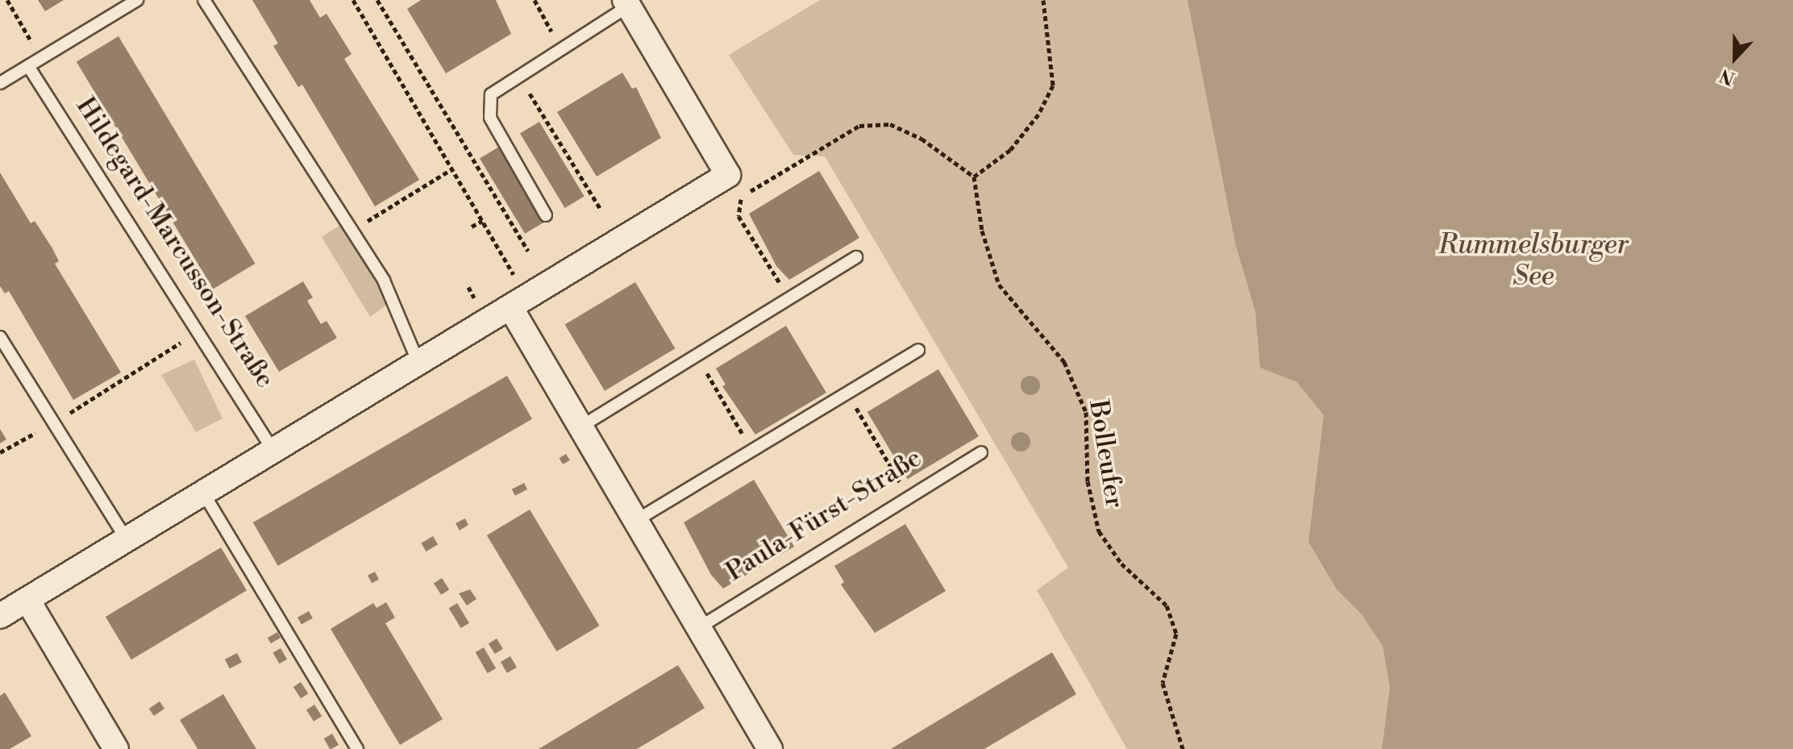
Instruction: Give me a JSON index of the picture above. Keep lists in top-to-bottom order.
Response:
{
  "streets": {
    "lane": ["Hildegard-Marcusson-Straße", "Paula-Fürst-Straße"],
    "path": ["Bolleufer"]
  },
  "water": ["Rummelsburger See"],
  "north": "bottom"
}
